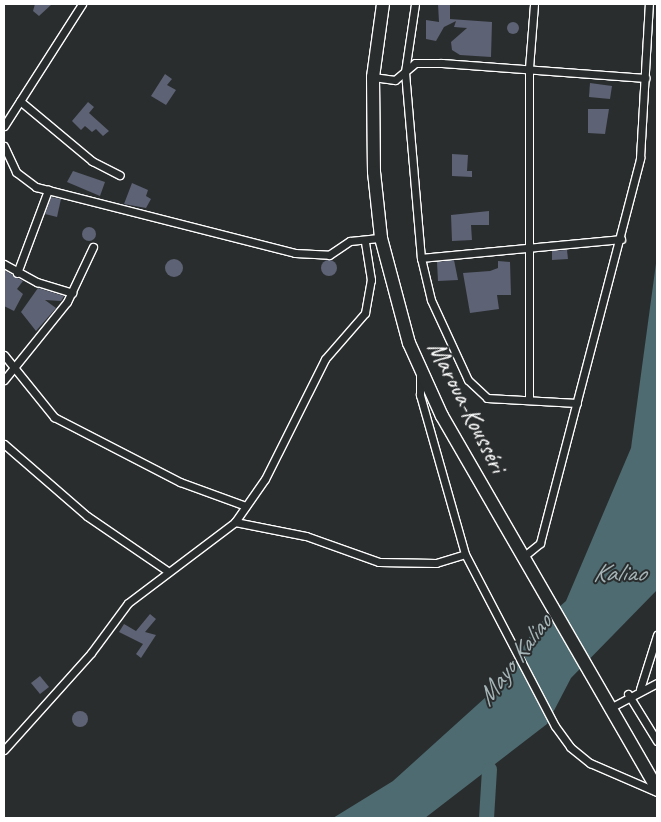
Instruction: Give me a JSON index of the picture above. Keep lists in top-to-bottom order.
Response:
{
  "streets": {
    "highway": ["Maroua-Kousséri"]
  },
  "water": ["Kaliao", "Mayo Kaliao"]
}
